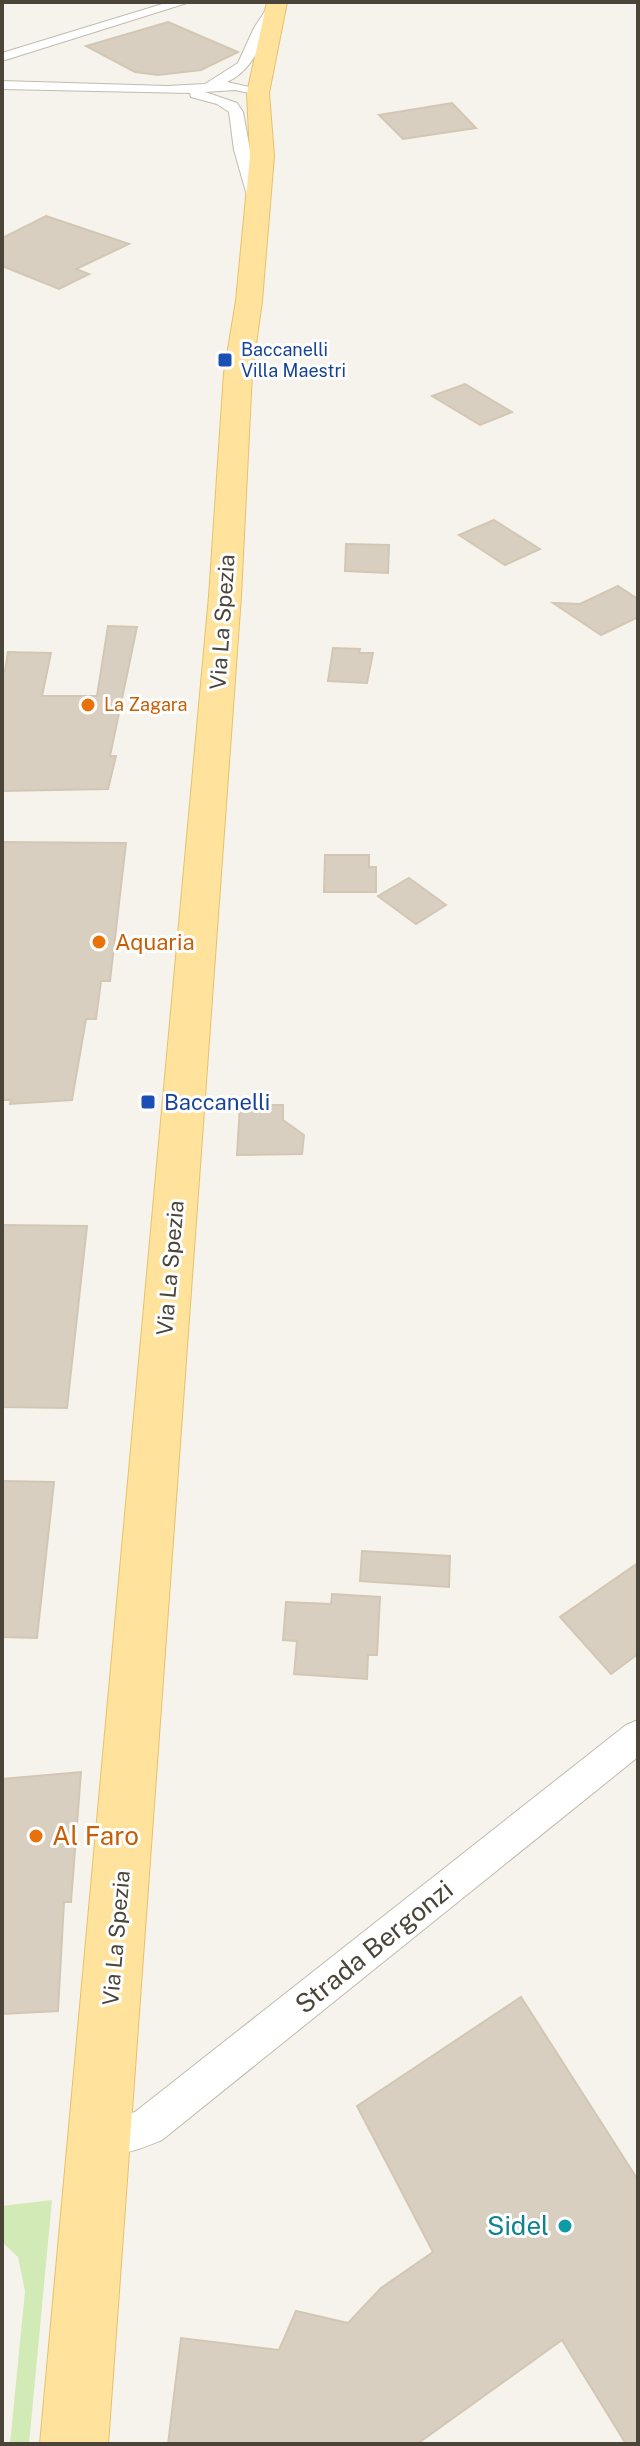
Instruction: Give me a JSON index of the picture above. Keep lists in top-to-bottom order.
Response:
{
  "streets": {
    "main road": ["Via La Spezia"],
    "street": ["Strada Bergonzi"]
  },
  "crossings": [
    ["Via La Spezia", "Strada Bergonzi"]
  ],
  "places": {
    "transit": ["Baccanelli Villa Maestri", "Baccanelli"],
    "other": [
      "La Zagara",
      "Aquaria",
      "Al Faro",
      "Sidel"
    ]
  }
}
